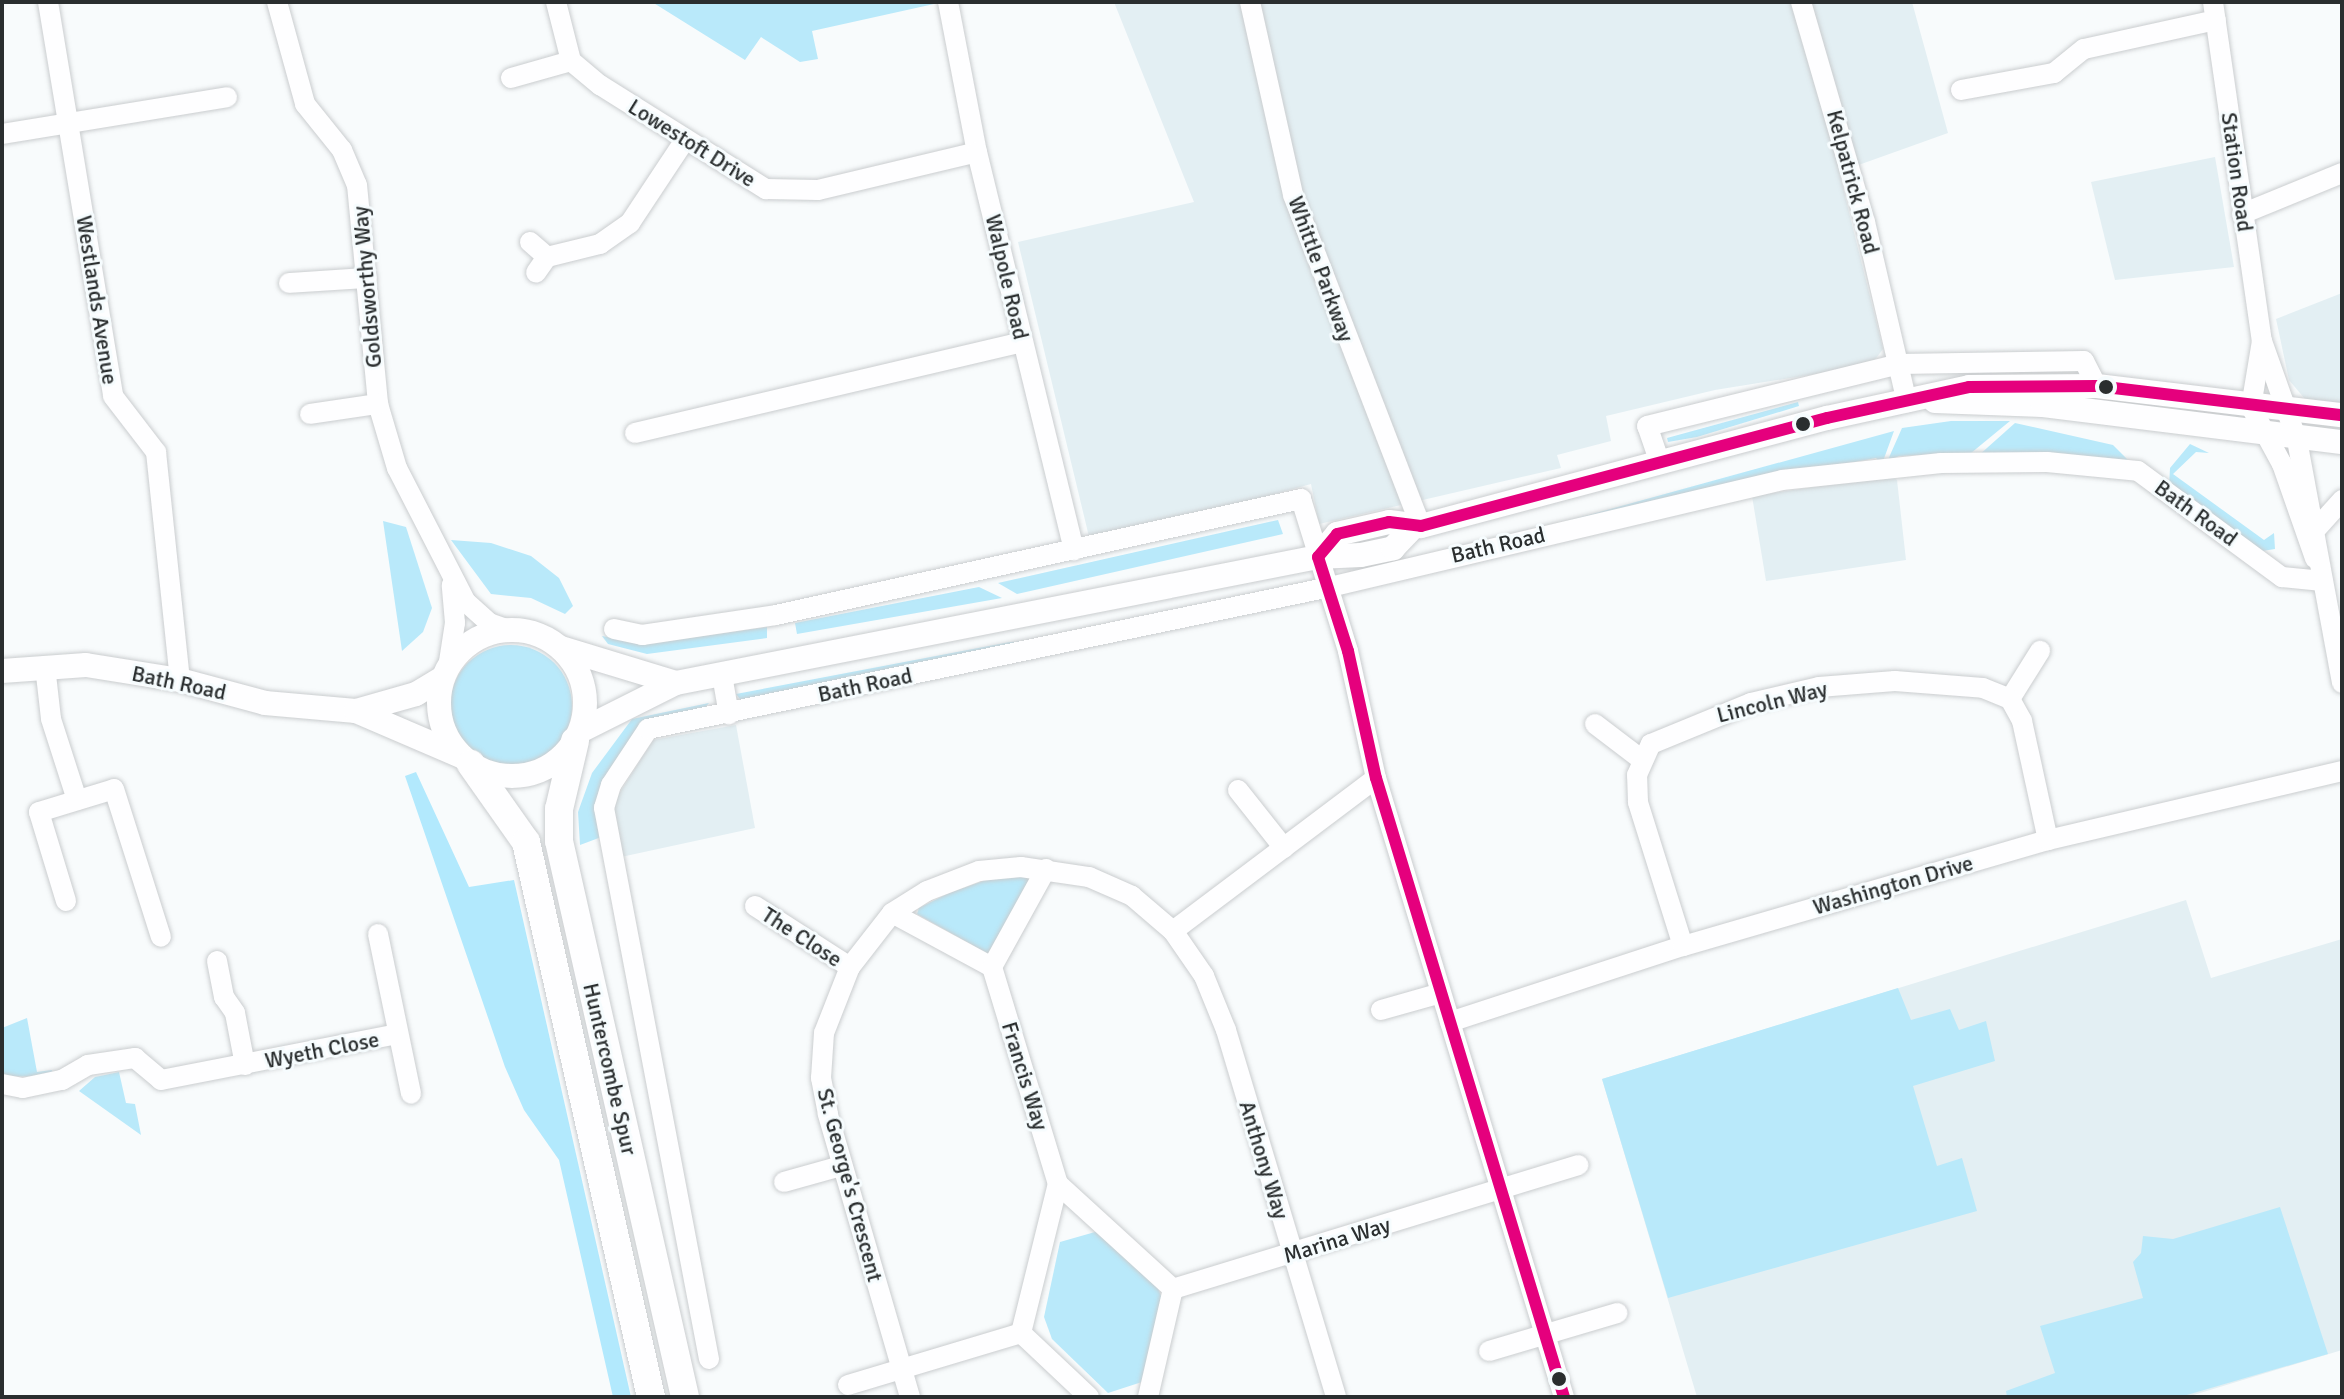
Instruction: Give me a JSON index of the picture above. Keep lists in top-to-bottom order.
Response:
{
  "streets": {
    "highway": ["Huntercombe Spur"],
    "main road": ["Bath Road"],
    "street": [
      "Lowestoft Drive",
      "Station Road",
      "Kelpatrick Road",
      "Whittle Parkway",
      "Walpole Road",
      "Goldsworthy Way",
      "Westlands Avenue",
      "Lincoln Way",
      "Washington Drive",
      "The Close",
      "Wyeth Close",
      "Francis Way",
      "Anthony Way",
      "St. George's Crescent",
      "Marina Way"
    ]
  },
  "crossings": [
    ["Lowestoft Drive", "Walpole Road"],
    ["Station Road", "Bath Road"],
    ["Kelpatrick Road", "Bath Road"],
    ["Whittle Parkway", "Bath Road"],
    ["Goldsworthy Way", "Bath Road"],
    ["Goldsworthy Way", "Huntercombe Spur"],
    ["Westlands Avenue", "Bath Road"],
    ["Bath Road", "Huntercombe Spur"],
    ["The Close", "St. George's Crescent"],
    ["Anthony Way", "St. George's Crescent"],
    ["Anthony Way", "Marina Way"]
  ]
}
